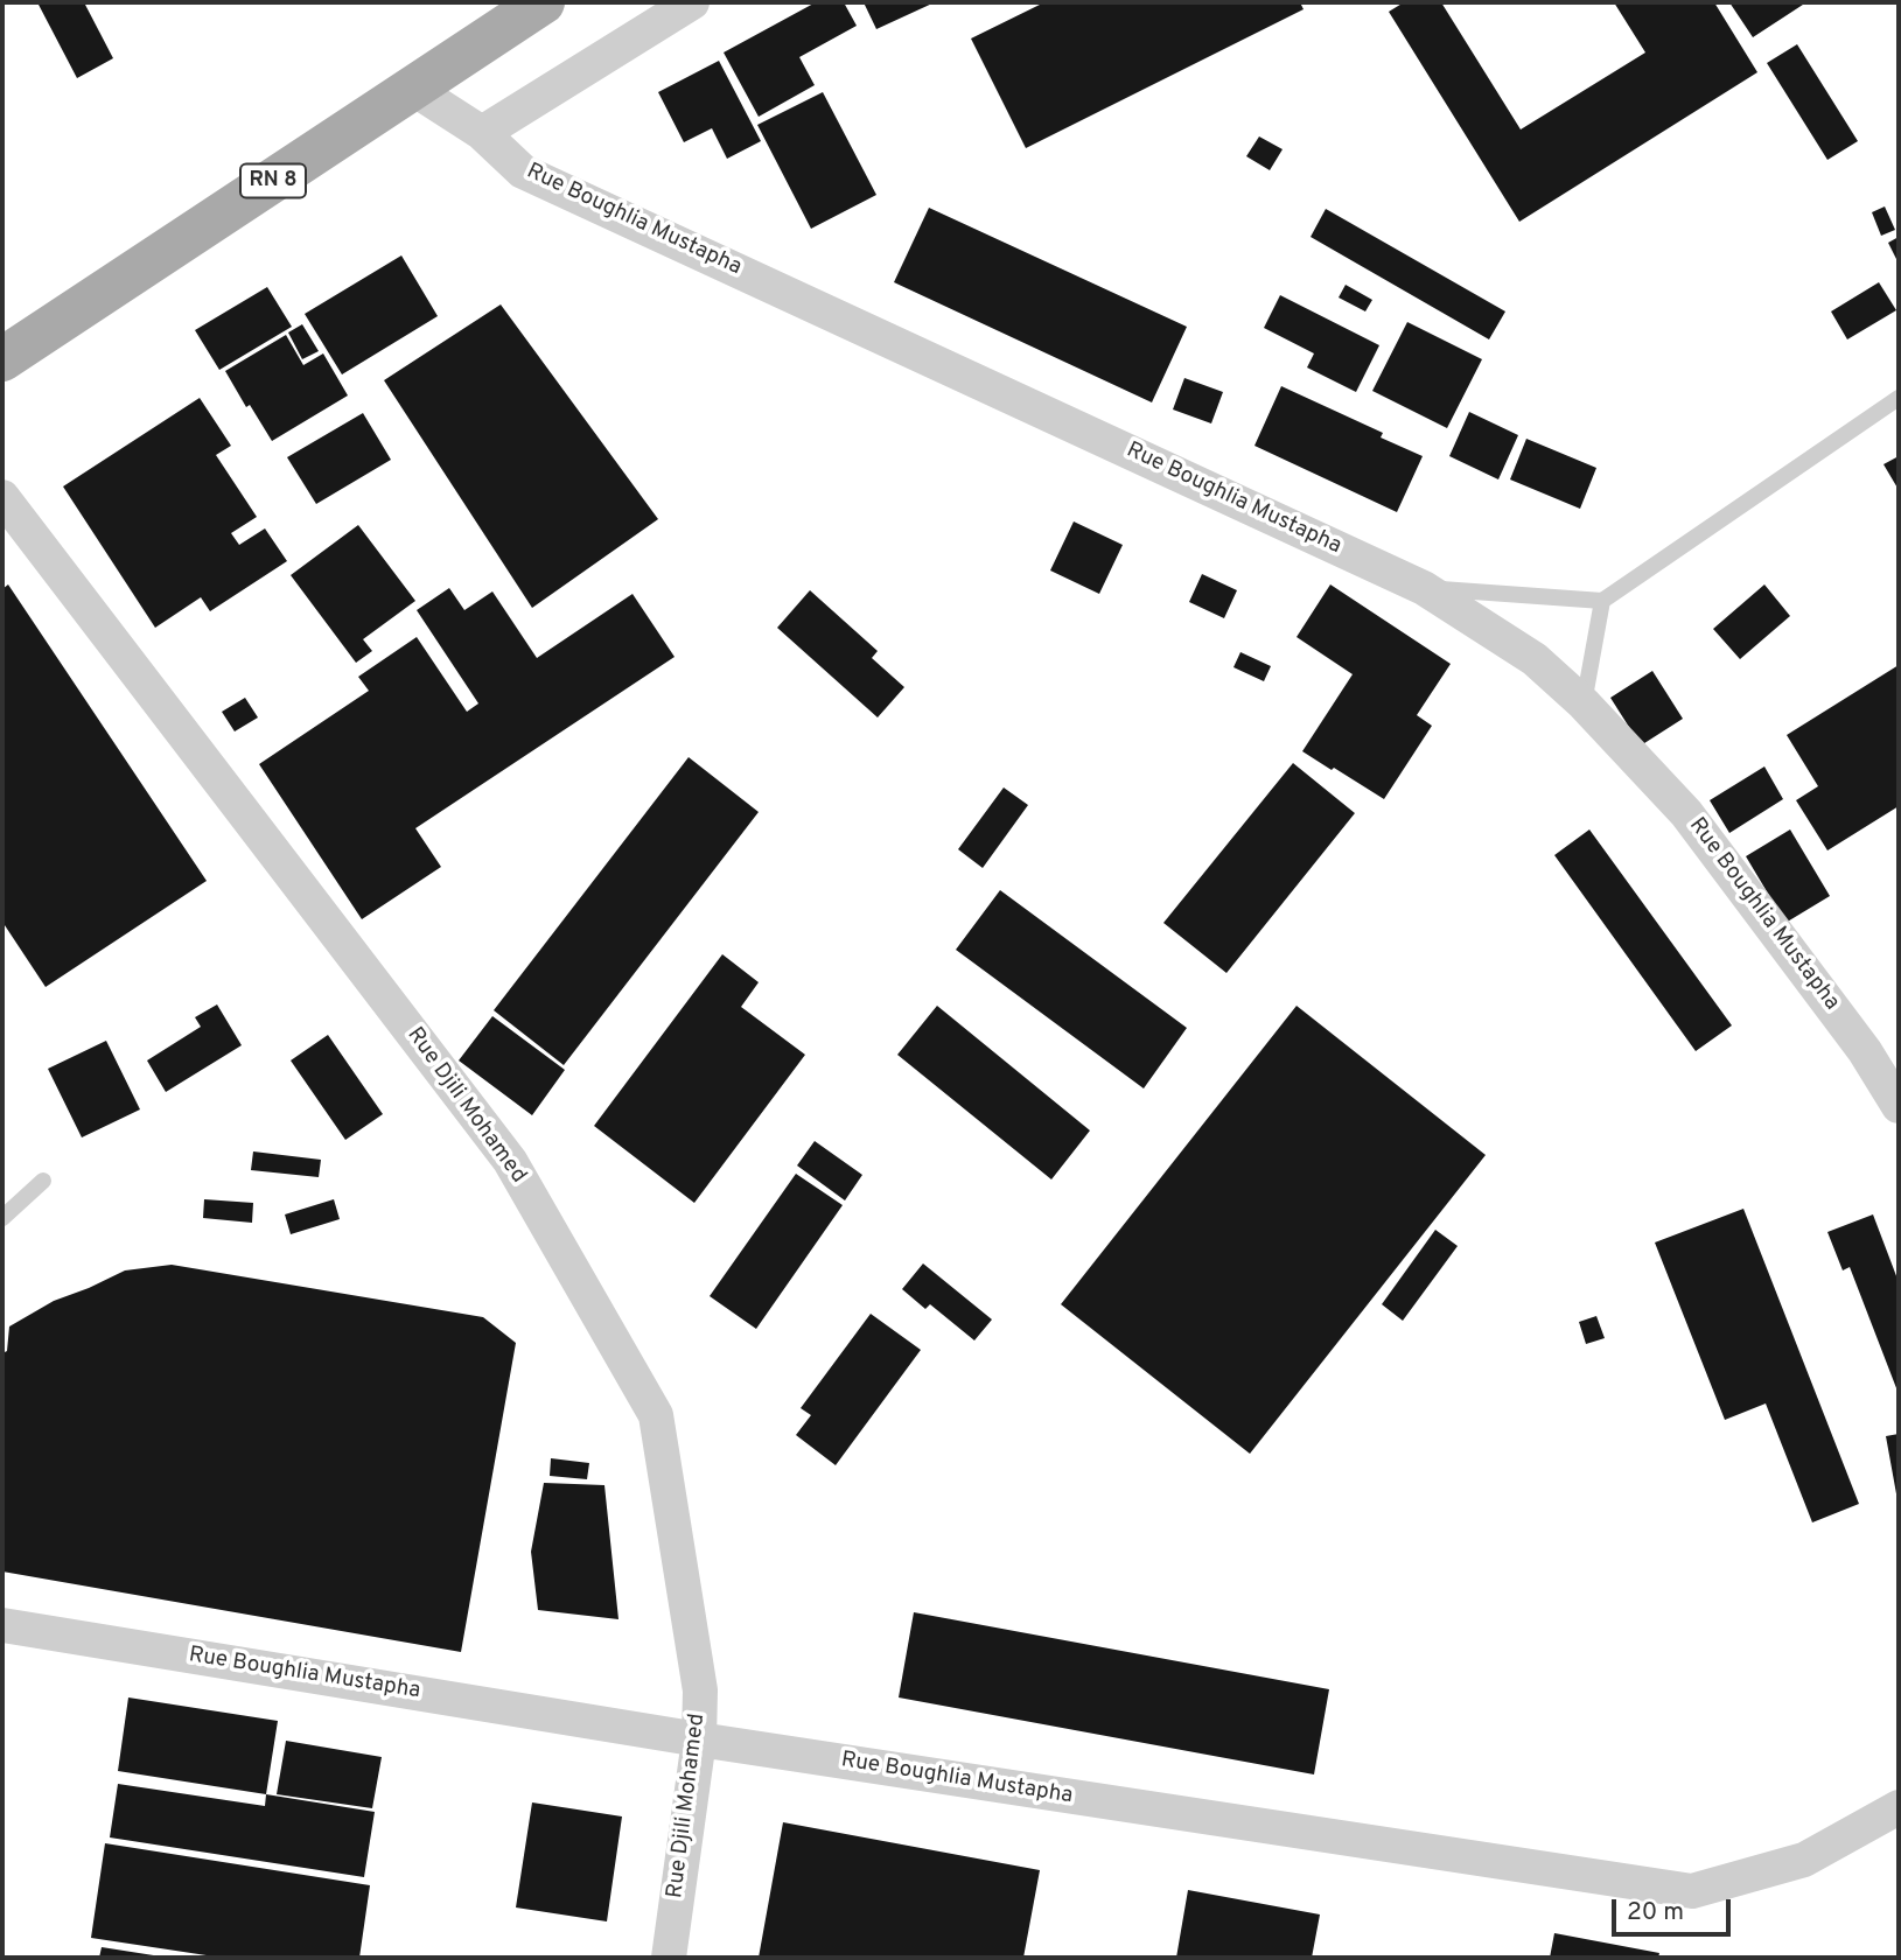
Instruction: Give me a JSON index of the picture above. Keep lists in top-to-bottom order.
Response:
{
  "streets": {
    "main road": ["RN 8"],
    "street": ["Rue Boughlia Mustapha", "Rue Djili Mohamed"]
  },
  "crossings": [
    ["RN 8", "Rue Boughlia Mustapha"],
    ["Rue Boughlia Mustapha", "Rue Djili Mohamed"]
  ],
  "scale_bar": "20 m"
}
